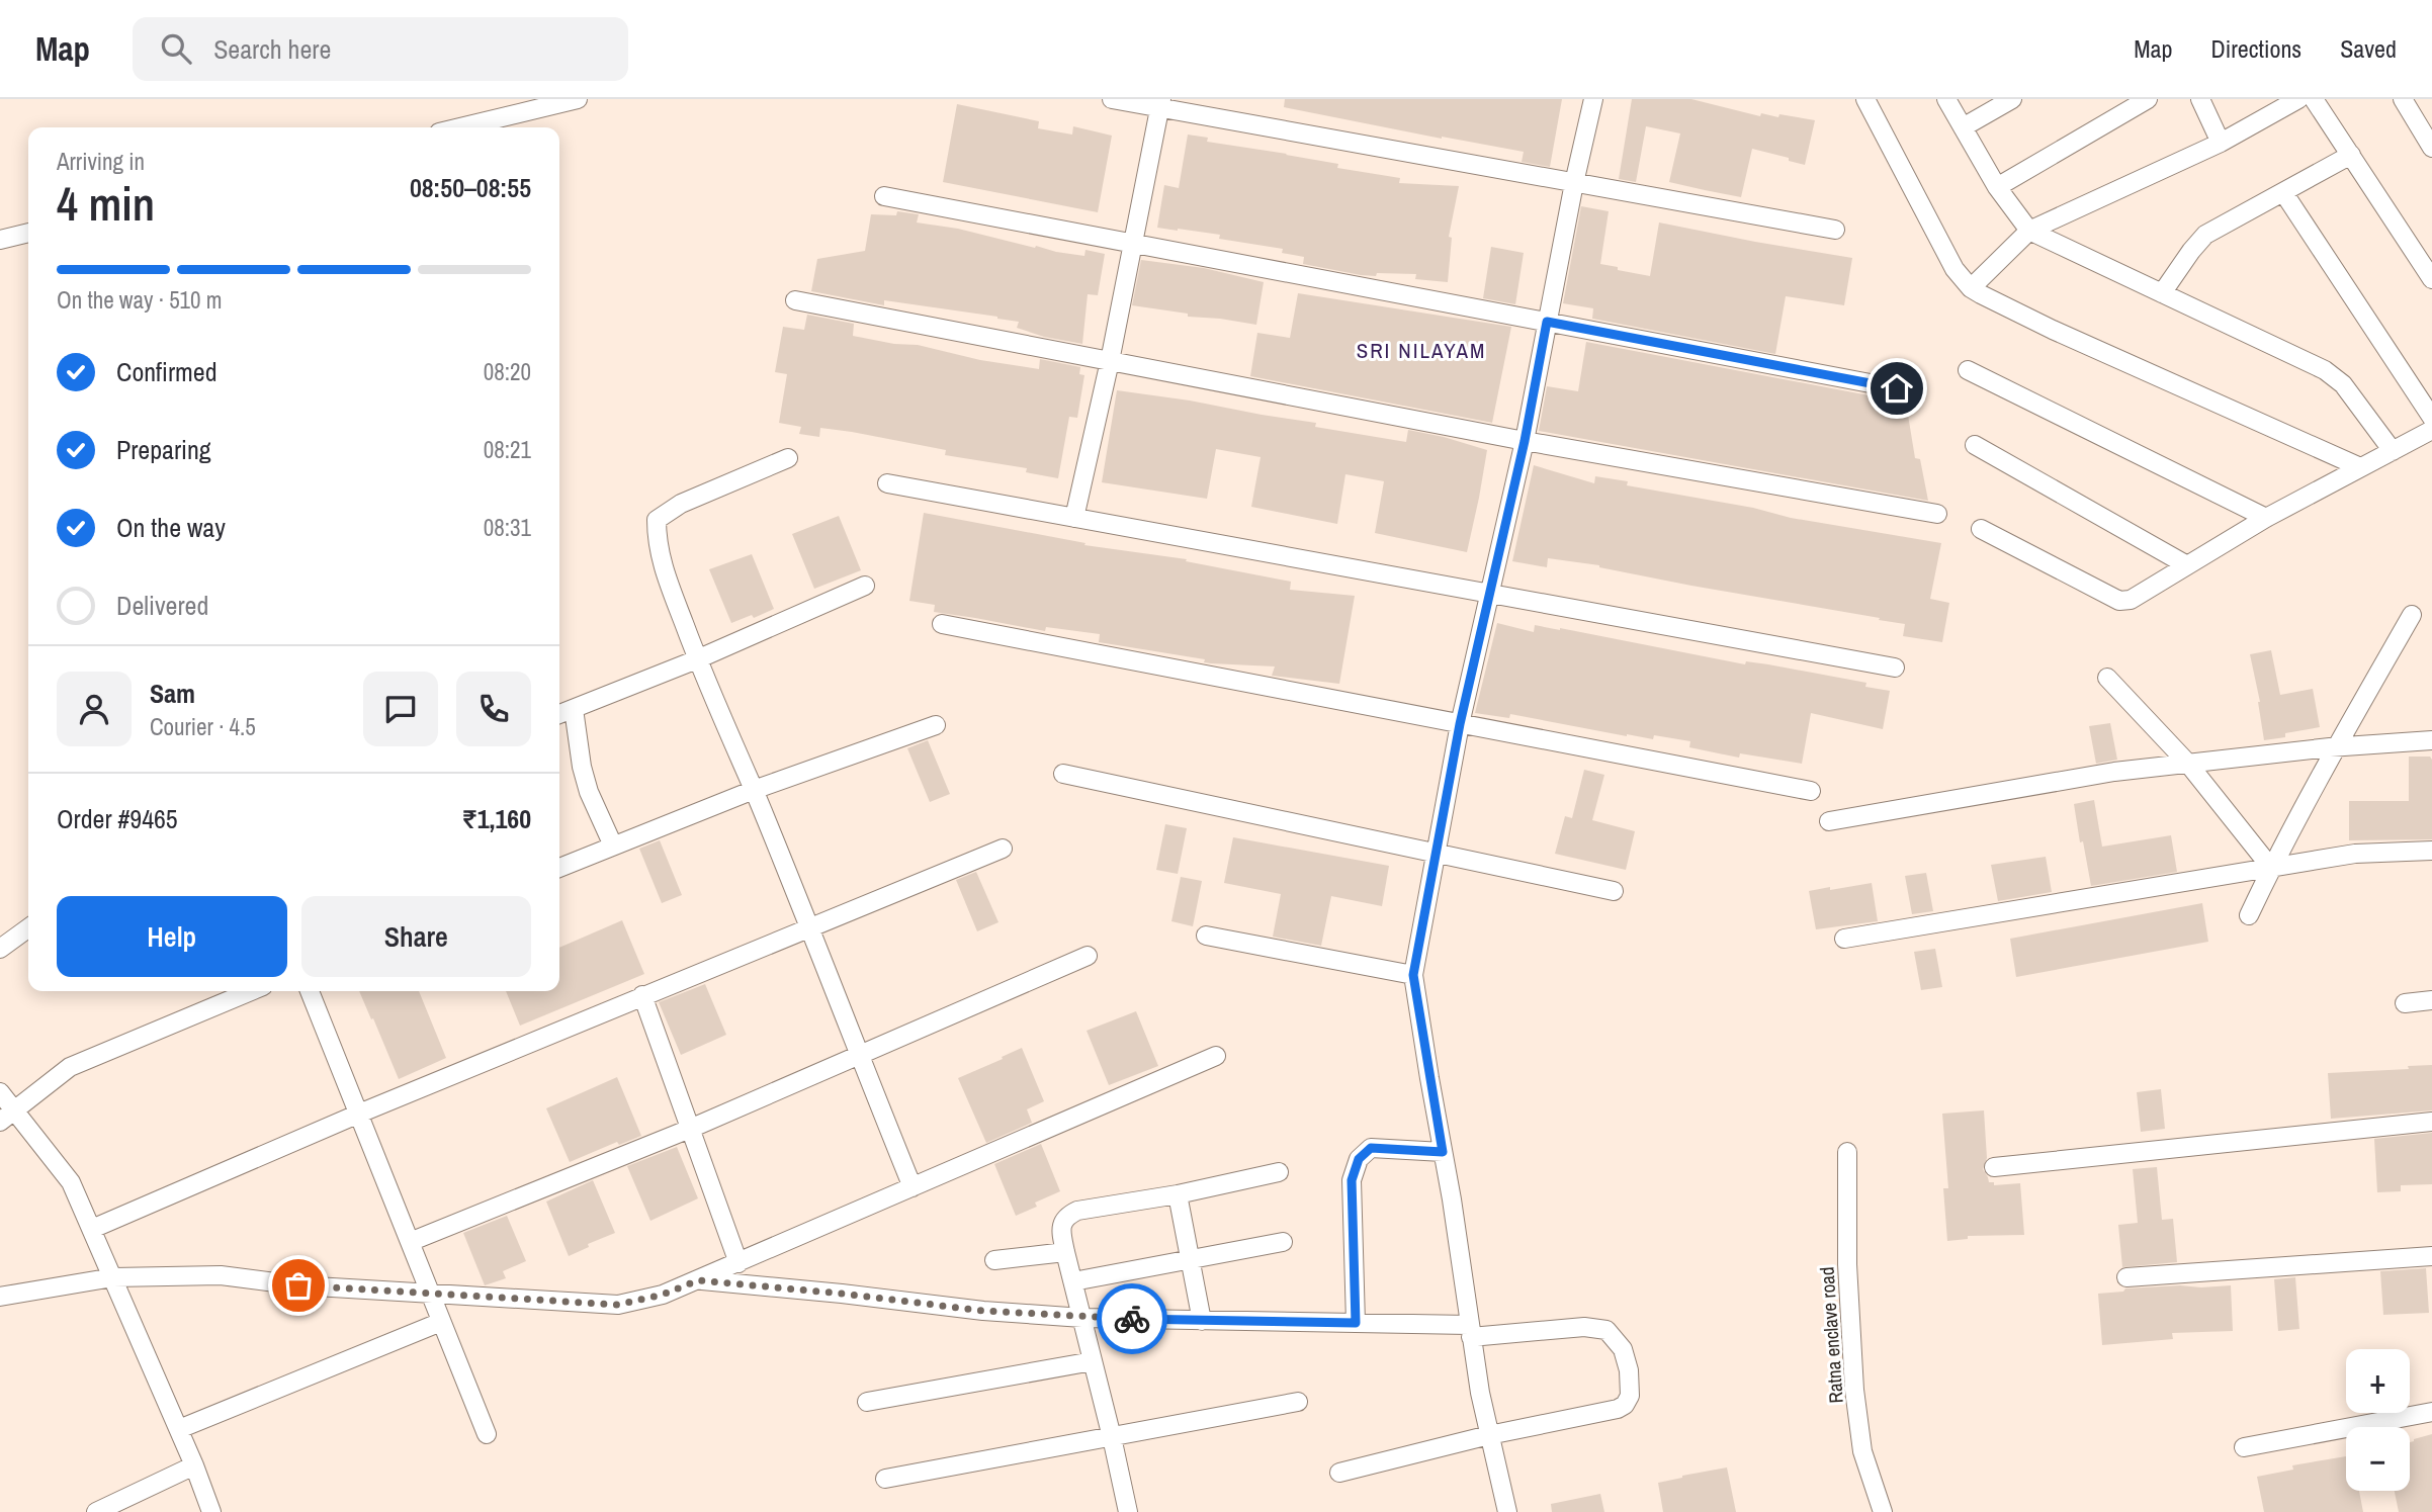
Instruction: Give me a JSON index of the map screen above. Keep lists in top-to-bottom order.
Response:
{
  "streets": {
    "street": ["Ratna enclave road"]
  },
  "districts": ["SRI NILAYAM"],
  "page": {
    "header": "Map",
    "search": "Search here",
    "nav": ["Map", "Directions", "Saved"],
    "heading": ["4 min", "Arriving in", "08:50–08:55"],
    "panel": [
      "Sam",
      "Courier · 4.5",
      "Order #9465",
      "₹1,160"
    ],
    "bar": "On the way · 510 m",
    "list": [
      ["Confirmed", "08:20"],
      ["Preparing", "08:21"],
      ["On the way", "08:31"],
      "Delivered"
    ],
    "buttons": ["Help", "Share"],
    "map_buttons": ["+", "−"]
  }
}
